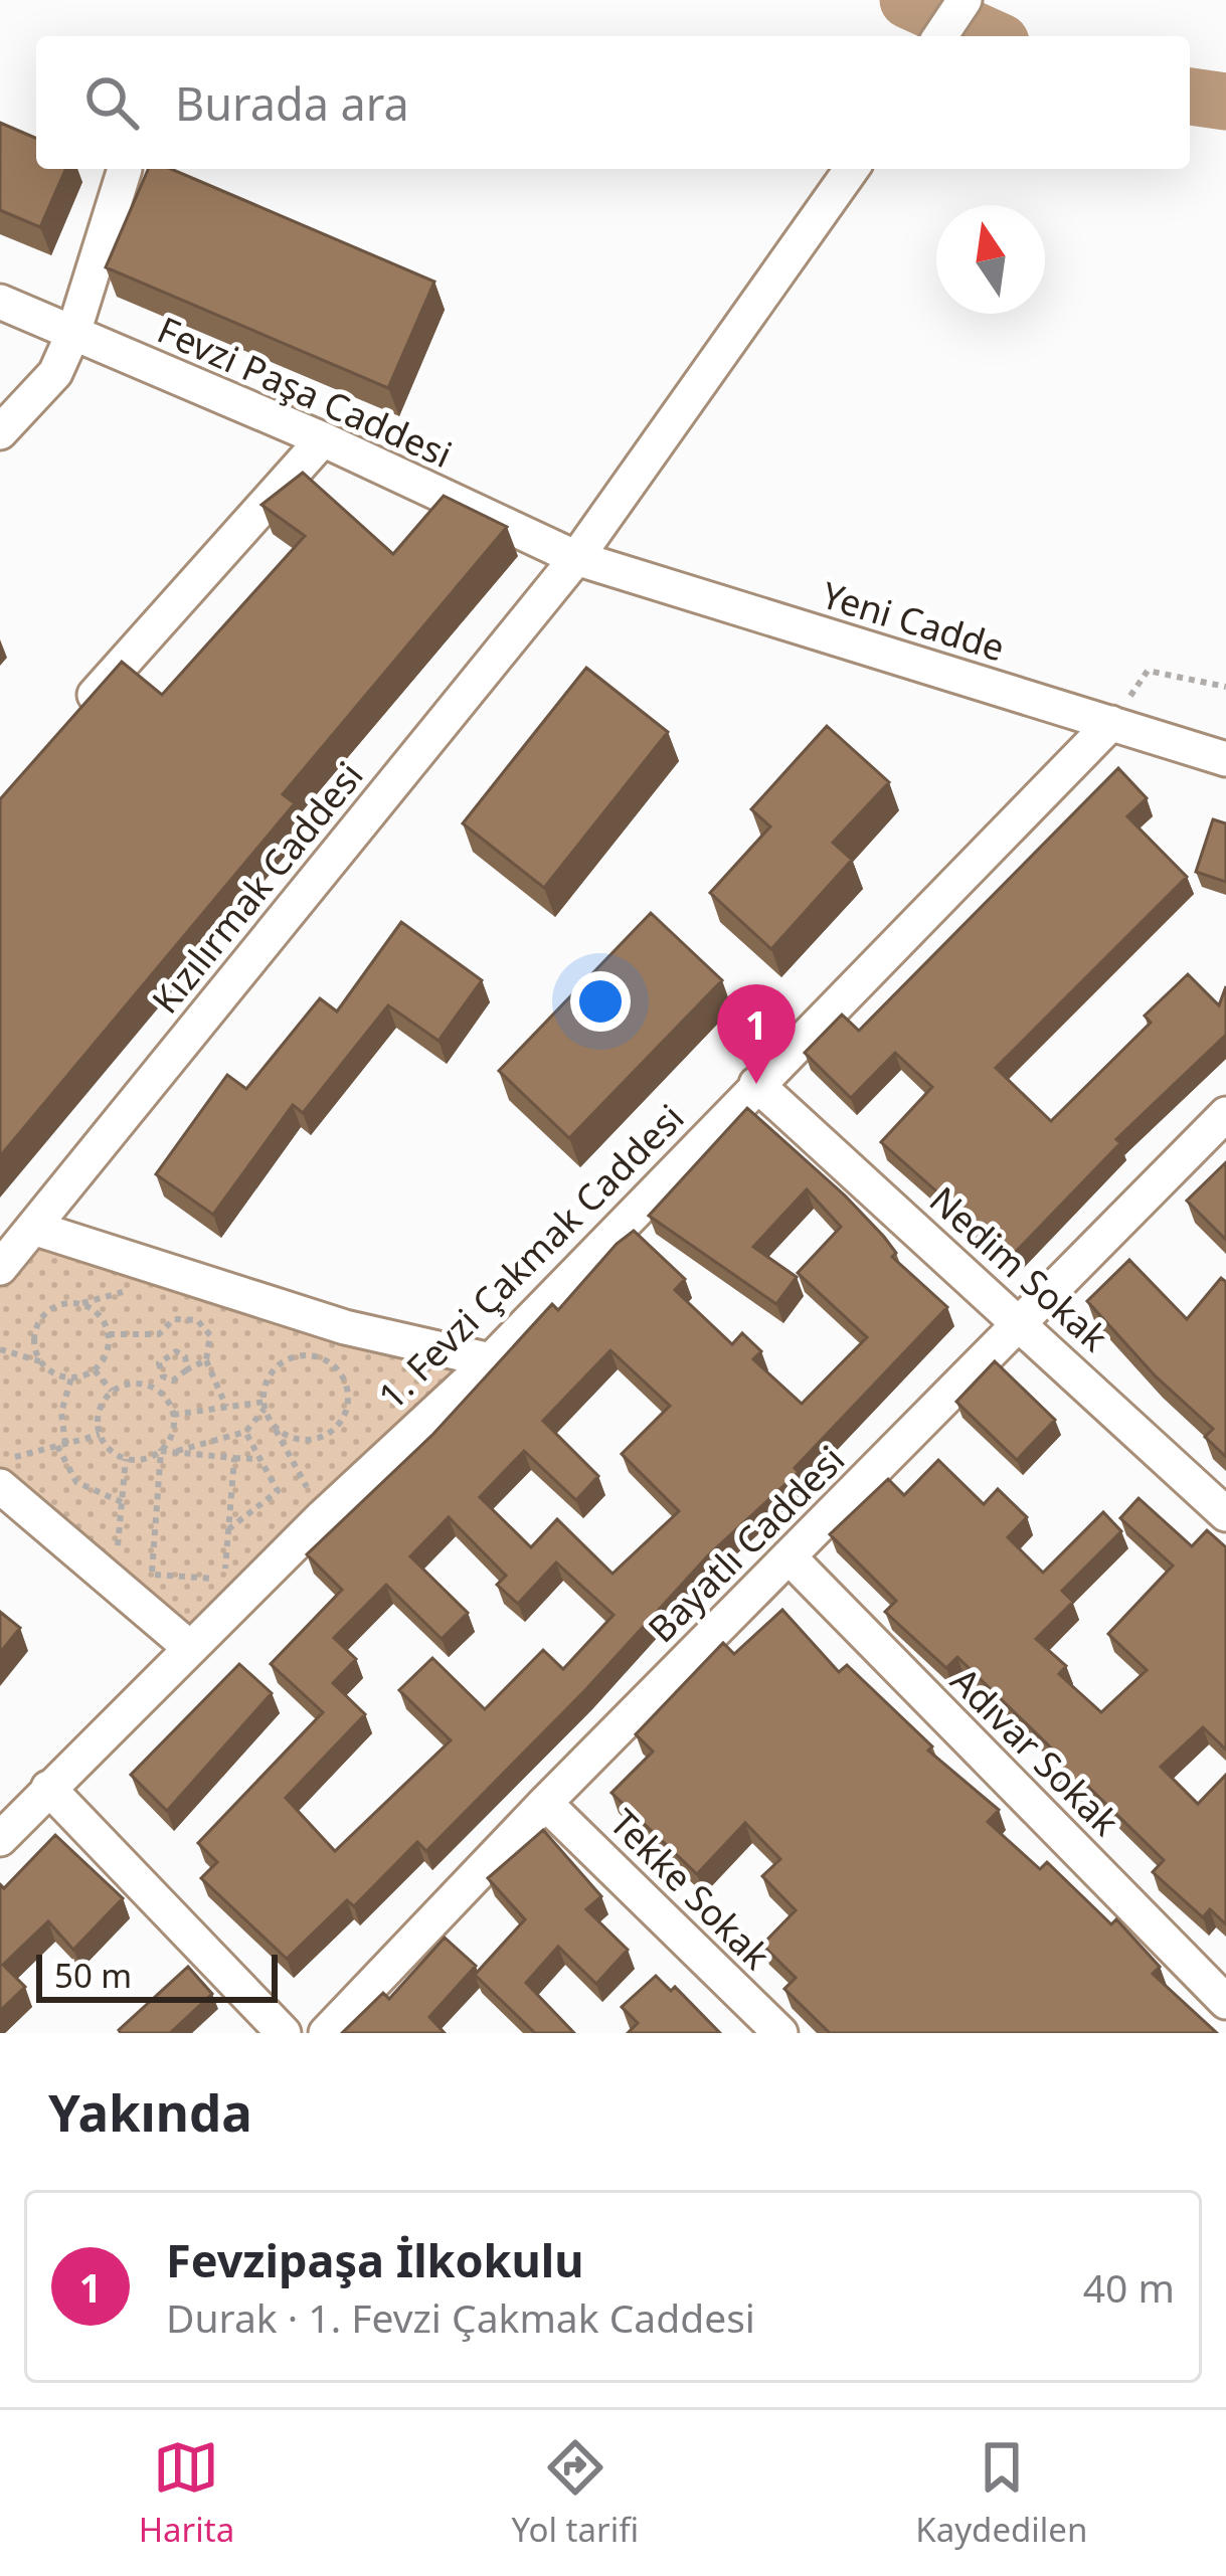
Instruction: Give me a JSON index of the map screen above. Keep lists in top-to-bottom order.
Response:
{
  "streets": {
    "street": [
      "Fevzi Paşa Caddesi",
      "Yeni Cadde",
      "Kızılırmak Caddesi",
      "1. Fevzi Çakmak Caddesi",
      "Nedim Sokak",
      "Bayatlı Caddesi",
      "Adıvar Sokak",
      "Tekke Sokak"
    ]
  },
  "crossings": [
    ["Fevzi Paşa Caddesi", "Yeni Cadde"],
    ["Fevzi Paşa Caddesi", "Kızılırmak Caddesi"],
    ["Yeni Cadde", "Kızılırmak Caddesi"],
    ["Yeni Cadde", "1. Fevzi Çakmak Caddesi"],
    ["1. Fevzi Çakmak Caddesi", "Nedim Sokak"],
    ["Nedim Sokak", "Bayatlı Caddesi"],
    ["Bayatlı Caddesi", "Adıvar Sokak"],
    ["Bayatlı Caddesi", "Tekke Sokak"]
  ],
  "scale_bar": "50 m",
  "north": "top",
  "page": {
    "search": "Burada ara",
    "pins": "1",
    "scale": "50 m",
    "heading": "Yakında",
    "list": [
      {
        "mark": "1",
        "name": "Fevzipaşa İlkokulu",
        "note": "Durak · 1. Fevzi Çakmak Caddesi",
        "value": "40 m"
      }
    ],
    "nav": ["Harita", "Yol tarifi", "Kaydedilen"]
  }
}
